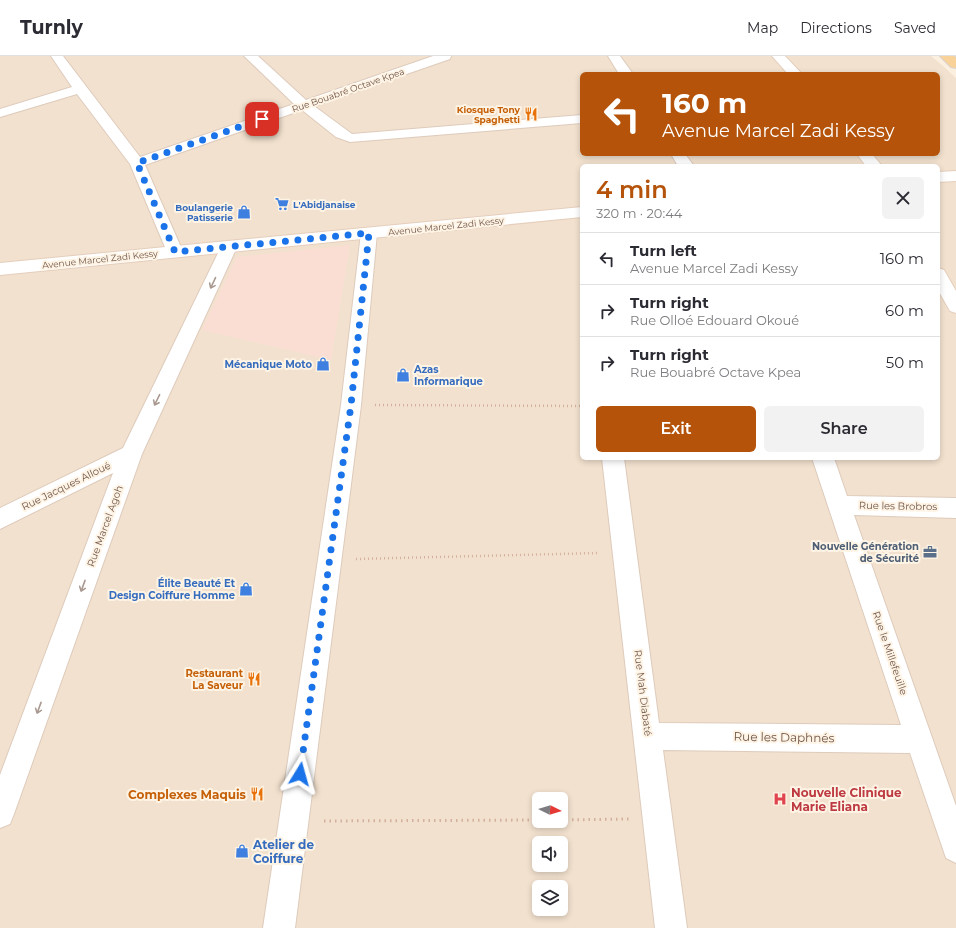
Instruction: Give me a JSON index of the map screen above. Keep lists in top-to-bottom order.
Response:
{
  "streets": {
    "street": [
      "Rue Bouabré Octave Kpea",
      "Avenue Marcel Zadi Kessy",
      "Rue Jacques Alloué",
      "Rue les Brobros",
      "Rue Marcel Agoh",
      "Rue le Millefeuille",
      "Rue Mah Diabaté",
      "Rue les Daphnés"
    ]
  },
  "crossings": [
    ["Avenue Marcel Zadi Kessy", "Rue Marcel Agoh"],
    ["Rue Jacques Alloué", "Rue Marcel Agoh"],
    ["Rue les Brobros", "Rue le Millefeuille"],
    ["Rue le Millefeuille", "Rue les Daphnés"],
    ["Rue Mah Diabaté", "Rue les Daphnés"]
  ],
  "one_way": ["Rue Marcel Agoh"],
  "places": {
    "restaurant": ["Kiosque Tony Spaghetti", "Restaurant La Saveur", "Complexes Maquis"],
    "supermarket": ["L'Abidjanaise"],
    "shop": [
      "Boulangerie Patisserie",
      "Mécanique Moto",
      "Azas Informarique",
      "Élite Beauté Et Design Coiffure Homme",
      "Atelier de Coiffure"
    ],
    "office": ["Nouvelle Génération de Sécurité"],
    "hospital": ["Nouvelle Clinique Marie Eliana"]
  },
  "north": "right",
  "page": {
    "header": "Turnly",
    "nav": ["Map", "Directions", "Saved"],
    "turn": ["160 m", "Avenue Marcel Zadi Kessy"],
    "heading": ["4 min", "320 m · 20:44"],
    "list": [
      {
        "name": "Turn left",
        "note": "Avenue Marcel Zadi Kessy",
        "value": "160 m"
      },
      {
        "name": "Turn right",
        "note": "Rue Olloé Edouard Okoué",
        "value": "60 m"
      },
      {
        "name": "Turn right",
        "note": "Rue Bouabré Octave Kpea",
        "value": "50 m"
      }
    ],
    "buttons": ["Exit", "Share"]
  }
}
